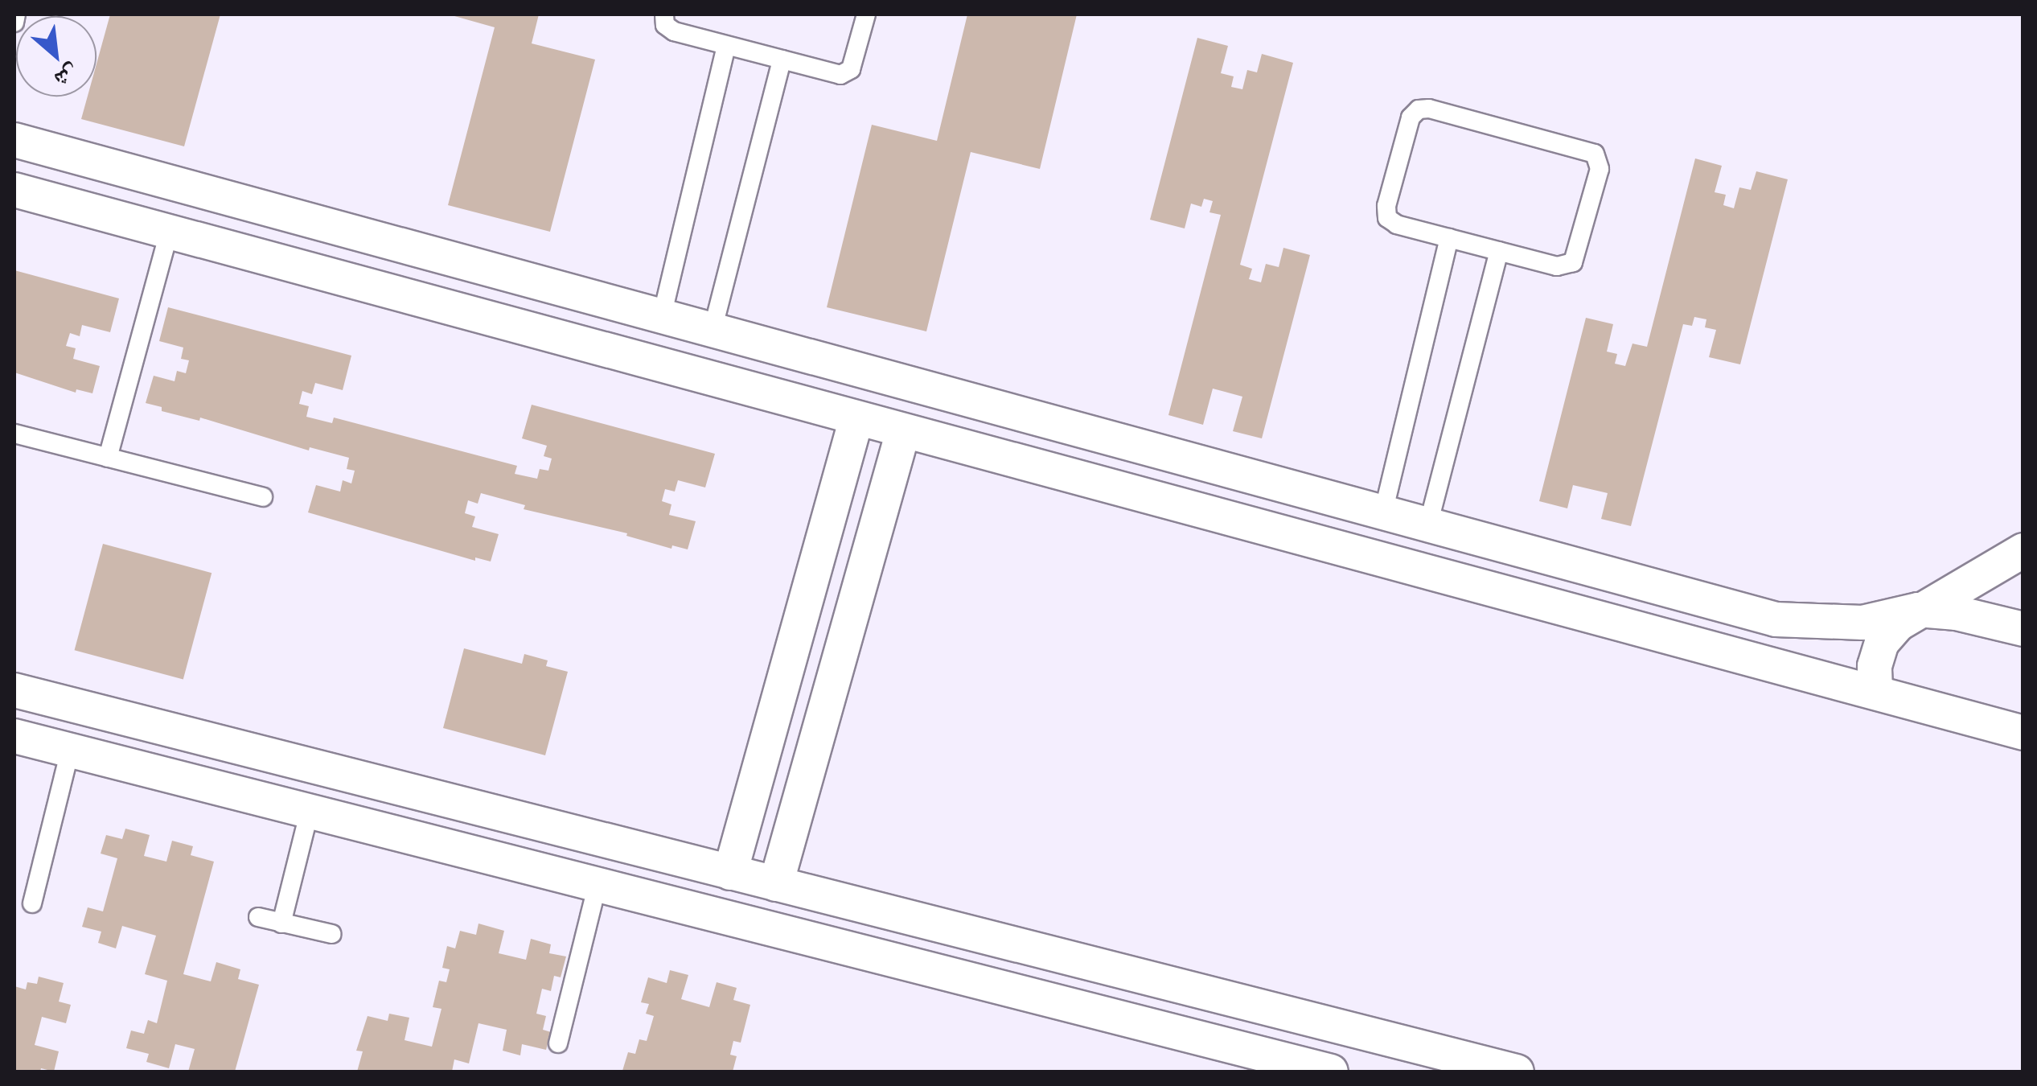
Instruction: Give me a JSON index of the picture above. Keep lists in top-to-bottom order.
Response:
{
  "north": "bottom right"
}
